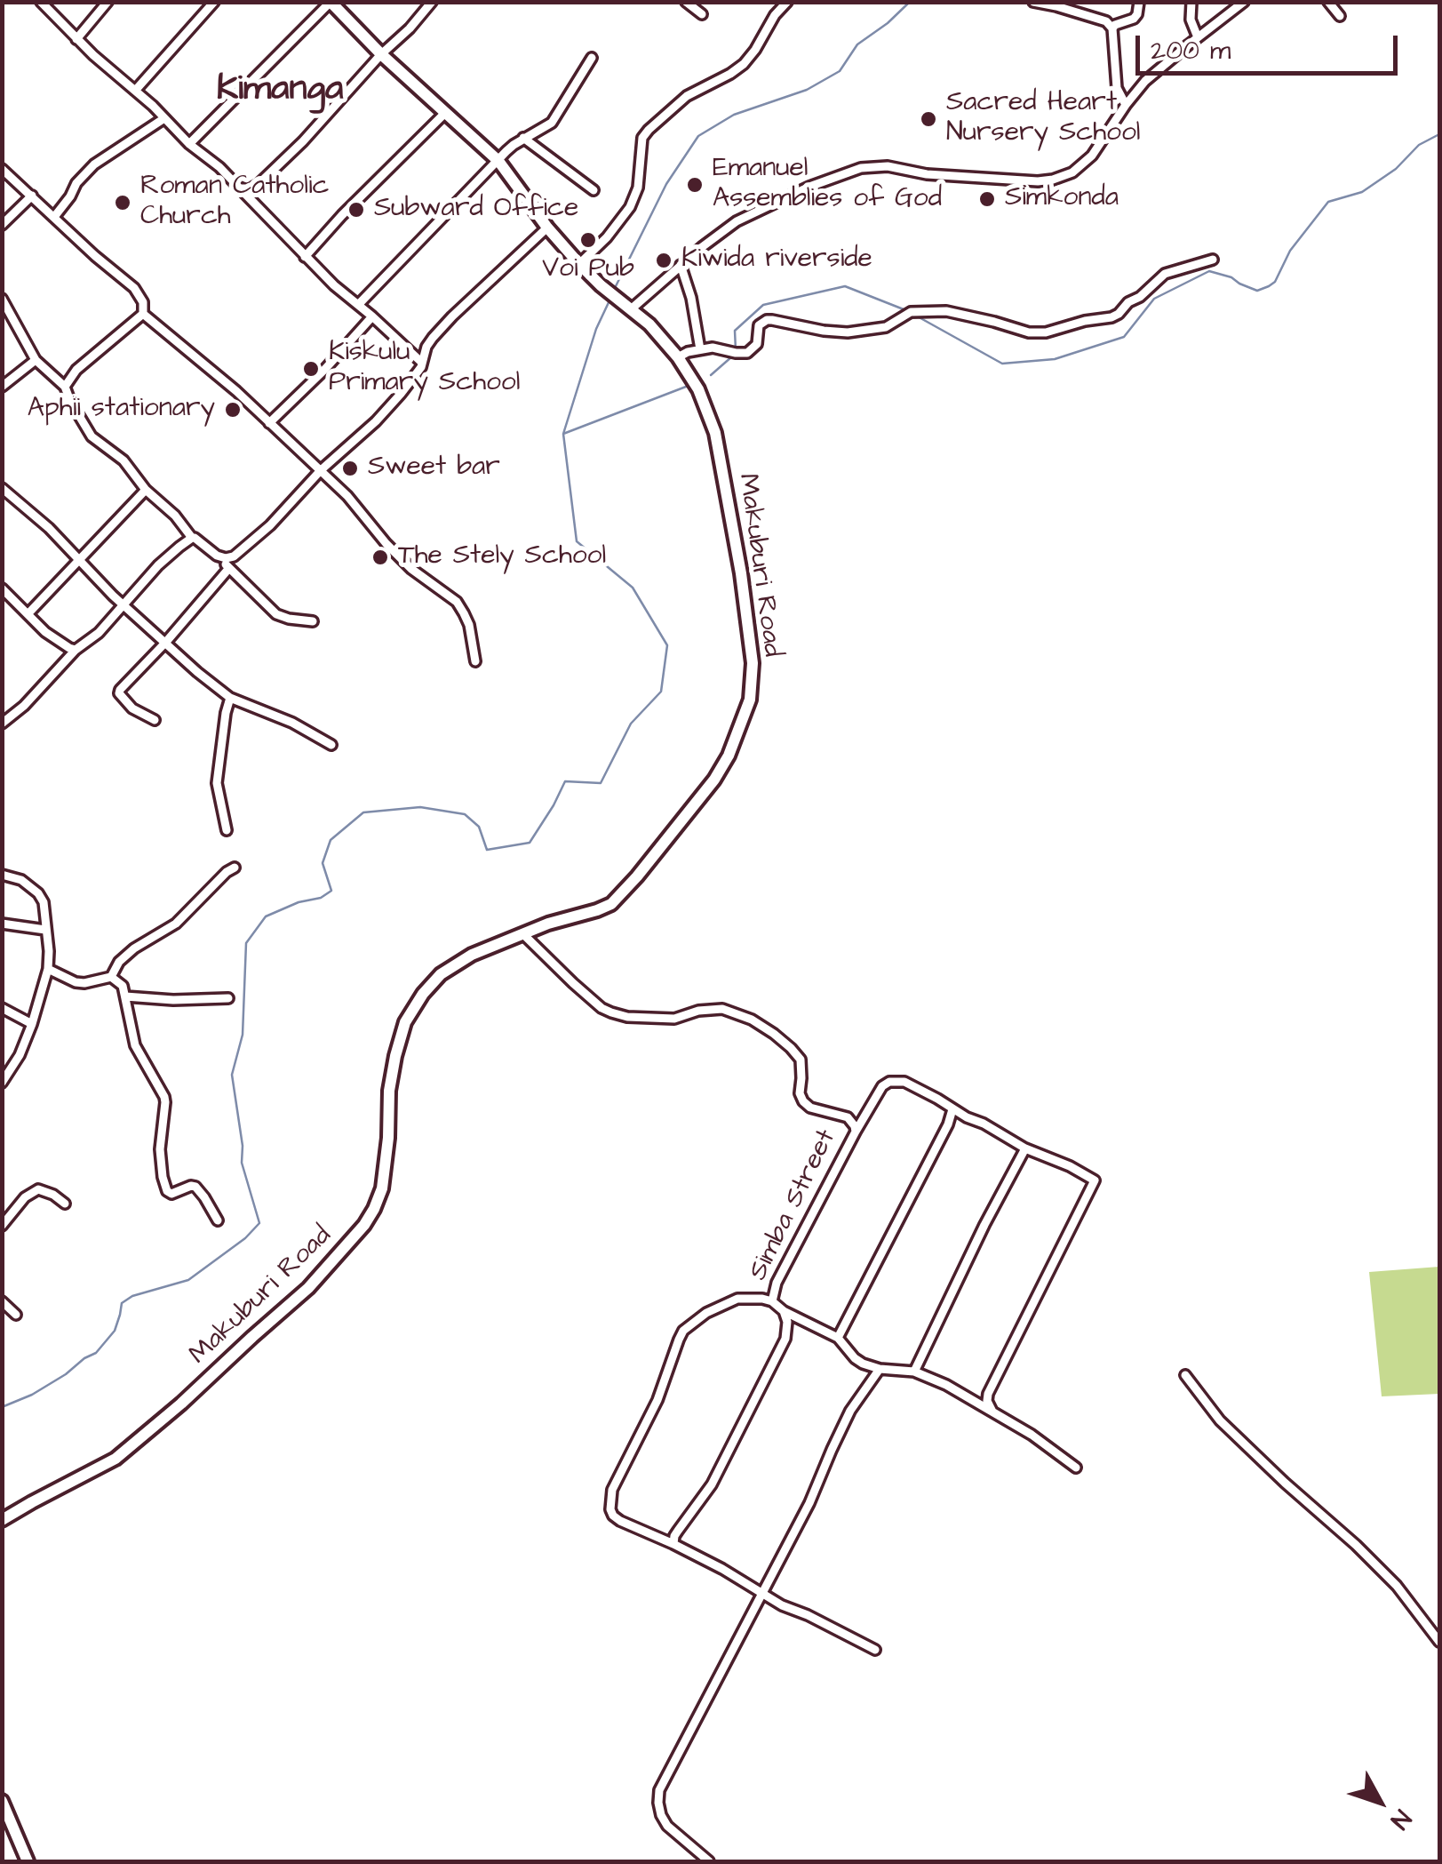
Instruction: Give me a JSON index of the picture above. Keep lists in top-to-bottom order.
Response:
{
  "streets": {
    "street": ["Makuburi Road", "Simba Street"]
  },
  "crossings": [
    ["Makuburi Road", "Simba Street"]
  ],
  "districts": ["Kimanga"],
  "places": [
    "Sacred Heart Nursery School",
    "Emanuel Assemblies of God",
    "Simkonda",
    "Roman Catholic Church",
    "Subward Office",
    "Voi Pub",
    "Kiwida riverside",
    "Kiskulu Primary School",
    "Aphii stationary",
    "Sweet bar",
    "The Stely School"
  ],
  "scale_bar": "200 m",
  "north": "bottom right"
}
